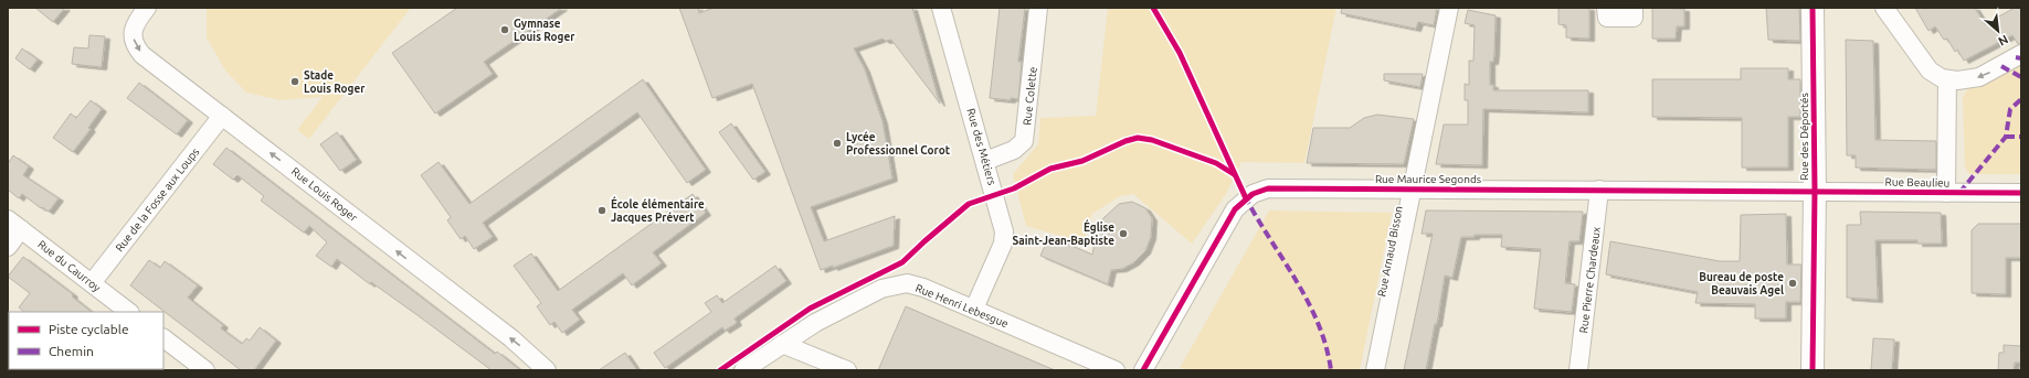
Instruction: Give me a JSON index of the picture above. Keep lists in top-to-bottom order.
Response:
{
  "streets": {
    "street": [
      "Rue Colette",
      "Rue des Déportés",
      "Rue des Métiers",
      "Rue Maurice Segonds",
      "Rue Beaulieu",
      "Rue Louis Roger",
      "Rue de la Fosse aux Loups",
      "Rue Arnaud Bisson",
      "Rue du Caurroy",
      "Rue Pierre Chardeaux",
      "Rue Henri Lebesgue"
    ]
  },
  "crossings": [
    ["Rue Colette", "Rue des Métiers"],
    ["Rue des Déportés", "Rue Maurice Segonds"],
    ["Rue des Déportés", "Rue Beaulieu"],
    ["Rue des Métiers", "Rue Henri Lebesgue"],
    ["Rue Maurice Segonds", "Rue Beaulieu"],
    ["Rue Maurice Segonds", "Rue Arnaud Bisson"],
    ["Rue Maurice Segonds", "Rue Pierre Chardeaux"],
    ["Rue Louis Roger", "Rue de la Fosse aux Loups"],
    ["Rue de la Fosse aux Loups", "Rue du Caurroy"]
  ],
  "places": [
    "Gymnase Louis Roger",
    "Stade Louis Roger",
    "Lycée Professionnel Corot",
    "École élémentaire Jacques Prévert",
    "Église Saint-Jean-Baptiste",
    "Bureau de poste Beauvais Agel"
  ],
  "legend": ["Piste cyclable", "Chemin"],
  "north": "bottom right"
}
